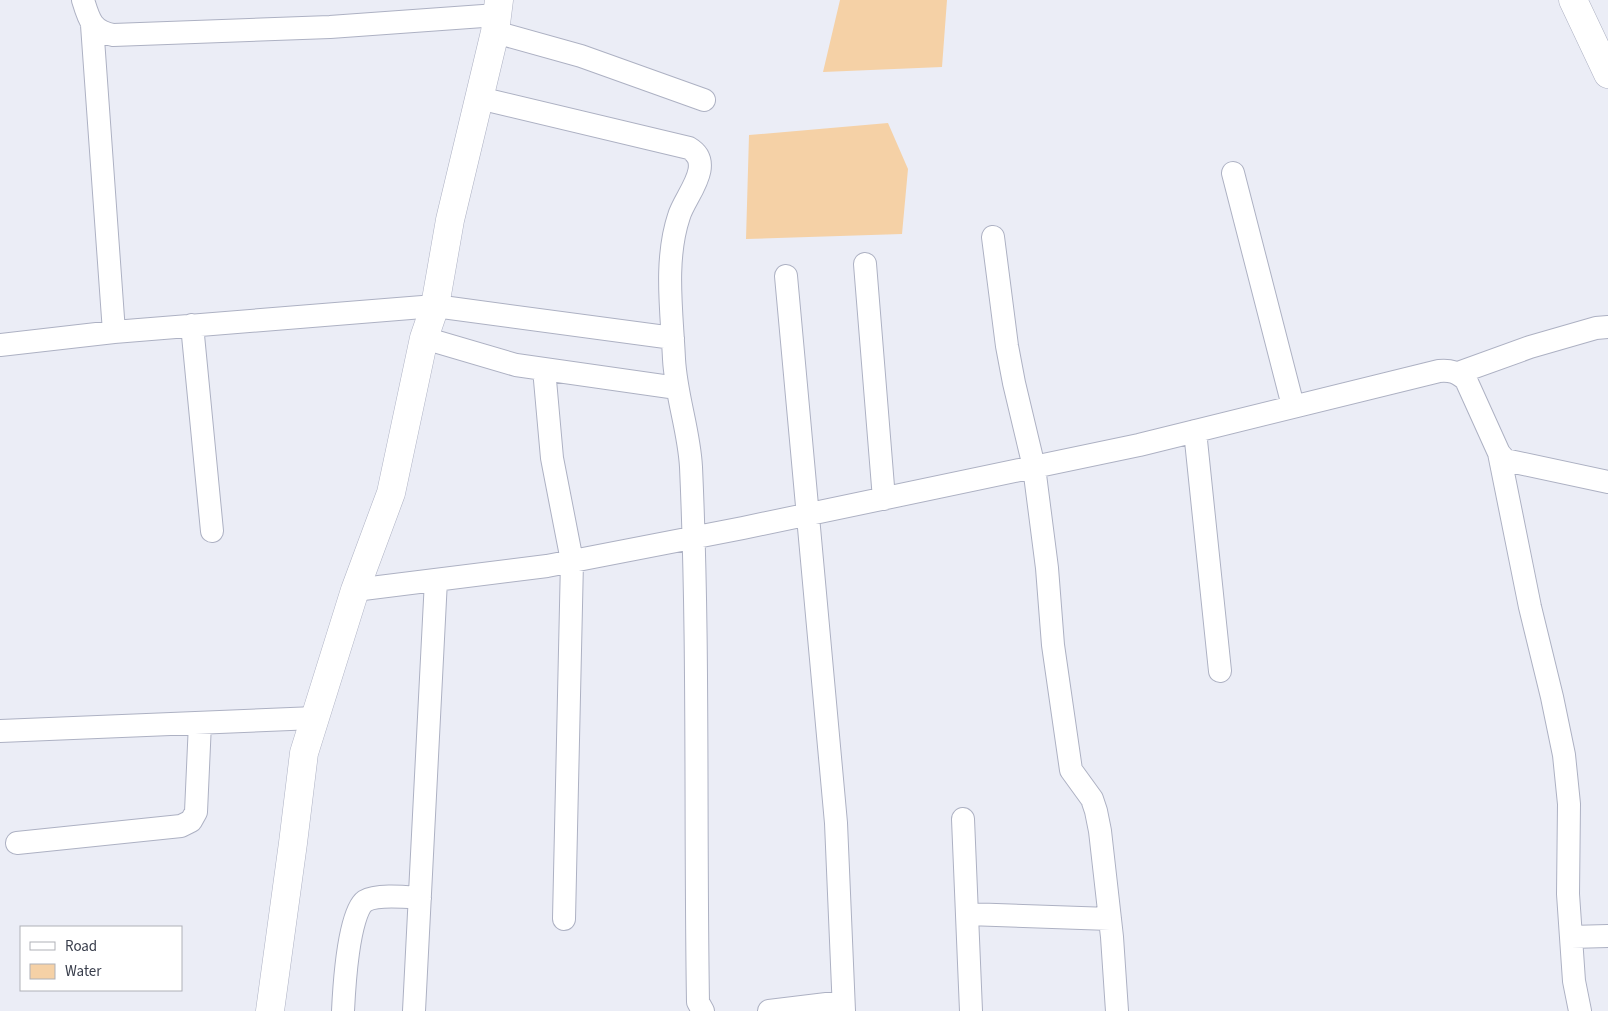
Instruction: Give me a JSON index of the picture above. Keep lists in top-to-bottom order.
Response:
{
  "legend": ["Road", "Water"]
}
